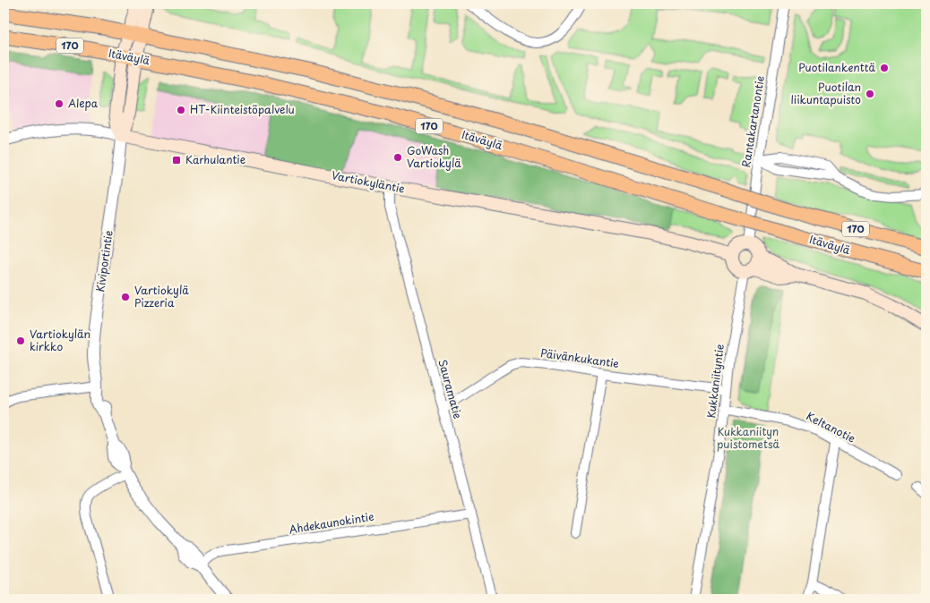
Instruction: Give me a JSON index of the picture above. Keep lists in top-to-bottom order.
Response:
{
  "streets": {
    "main road": [
      "170",
      "Itäväylä",
      "Vartiokyläntie",
      "Kiviportintie"
    ],
    "street": [
      "Rantakartanontie",
      "Päivänkukantie",
      "Kukkaniityntie",
      "Sauramatie",
      "Keltanotie",
      "Ahdekaunokintie"
    ]
  },
  "crossings": [
    ["Itäväylä", "Kiviportintie"],
    ["Rantakartanontie", "Vartiokyläntie"],
    ["Rantakartanontie", "Kukkaniityntie"],
    ["Vartiokyläntie", "Kiviportintie"],
    ["Vartiokyläntie", "Kukkaniityntie"],
    ["Vartiokyläntie", "Sauramatie"],
    ["Kiviportintie", "Ahdekaunokintie"],
    ["Päivänkukantie", "Kukkaniityntie"],
    ["Päivänkukantie", "Sauramatie"],
    ["Kukkaniityntie", "Keltanotie"],
    ["Sauramatie", "Ahdekaunokintie"]
  ],
  "parks": ["Kukkaniityn puistometsä"],
  "places": {
    "other": [
      "Puotilankenttä",
      "Puotilan liikuntapuisto",
      "Alepa",
      "HT-Kiinteistöpalvelu",
      "GoWash Vartiokylä",
      "Vartiokylä Pizzeria",
      "Vartiokylän kirkko"
    ],
    "transit": ["Karhulantie"]
  }
}
